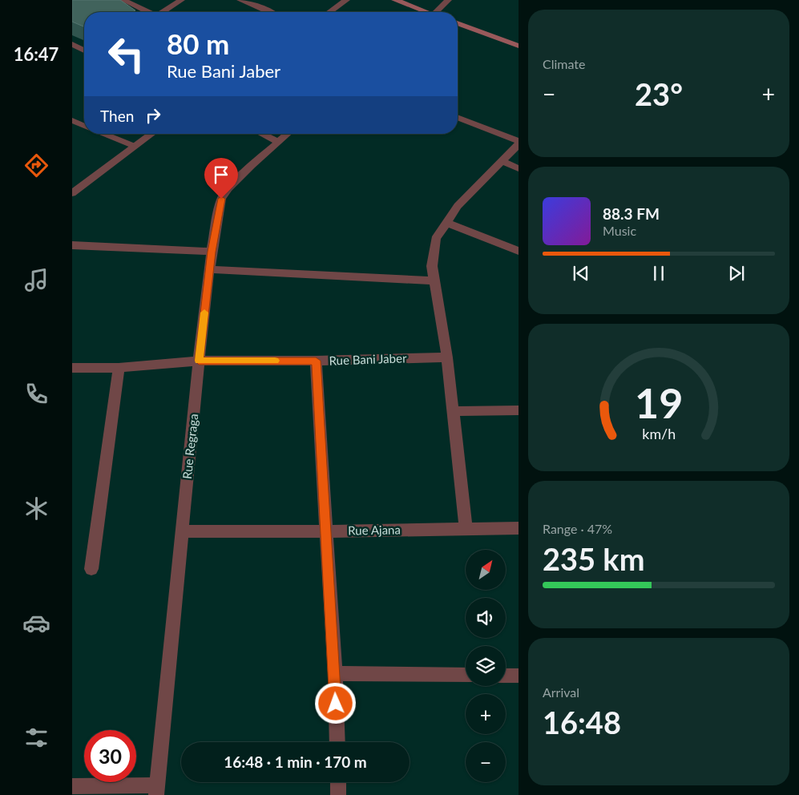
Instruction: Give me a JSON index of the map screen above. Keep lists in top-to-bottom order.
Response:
{
  "streets": {
    "street": ["Rue Bani Jaber", "Rue Regraga", "Rue Ajana"]
  },
  "crossings": [
    ["Rue Bani Jaber", "Rue Regraga"],
    ["Rue Regraga", "Rue Ajana"]
  ],
  "north": "top right",
  "page": {
    "tabs": "16:47",
    "tile": [
      "Climate",
      ["Range · 47%", "235 km"],
      ["Arrival", "16:48"]
    ],
    "turn": ["80 m", "Rue Bani Jaber"],
    "heat": ["−", "23°", "+"],
    "then": "Then",
    "song": ["88.3 FM", "Music"],
    "map_buttons": ["+", "−"],
    "limit": "30",
    "trip": "16:48 · 1 min · 170 m",
    "gauge": ["19", "km/h"]
  }
}
